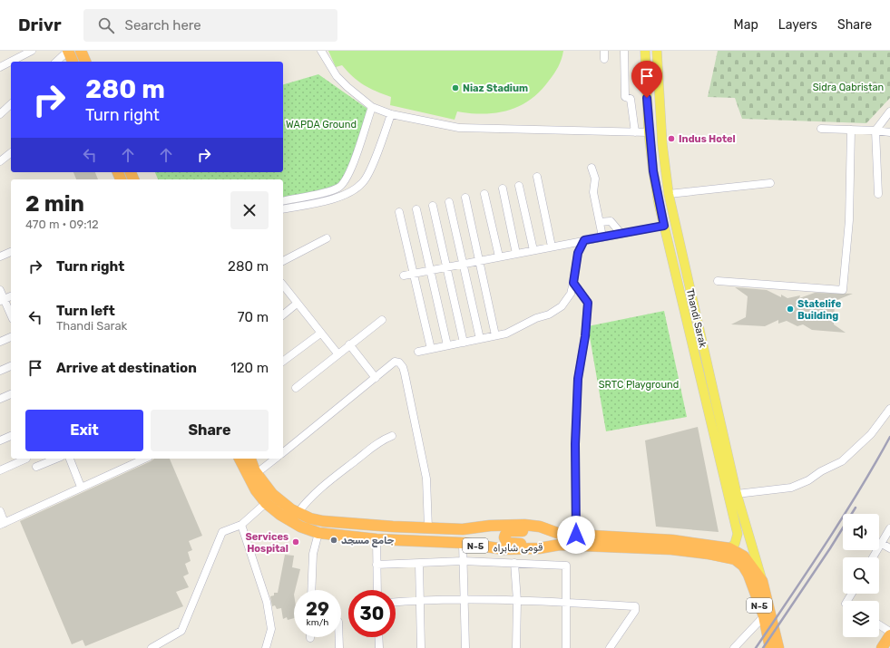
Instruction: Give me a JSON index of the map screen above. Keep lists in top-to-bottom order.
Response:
{
  "streets": {
    "highway": ["N-5", "قومی شاہراہ"],
    "main road": ["Thandi Sarak"]
  },
  "crossings": [
    ["Thandi Sarak", "قومی شاہراہ"]
  ],
  "parks": ["Sidra Qabristan", "WAPDA Ground", "SRTC Playground"],
  "places": [
    "Niaz Stadium",
    "Indus Hotel",
    "Statelife Building",
    "جامع مسجد",
    "Services Hospital"
  ],
  "page": {
    "header": "Drivr",
    "search": "Search here",
    "nav": ["Map", "Layers", "Share"],
    "turn": ["280 m", "Turn right"],
    "heading": ["2 min", "470 m · 09:12"],
    "list": [
      {
        "name": "Turn right",
        "value": "280 m"
      },
      {
        "name": "Turn left",
        "note": "Thandi Sarak",
        "value": "70 m"
      },
      {
        "name": "Arrive at destination",
        "value": "120 m"
      }
    ],
    "buttons": ["Exit", "Share"],
    "speed": "29 km/h",
    "limit": "30"
  }
}
